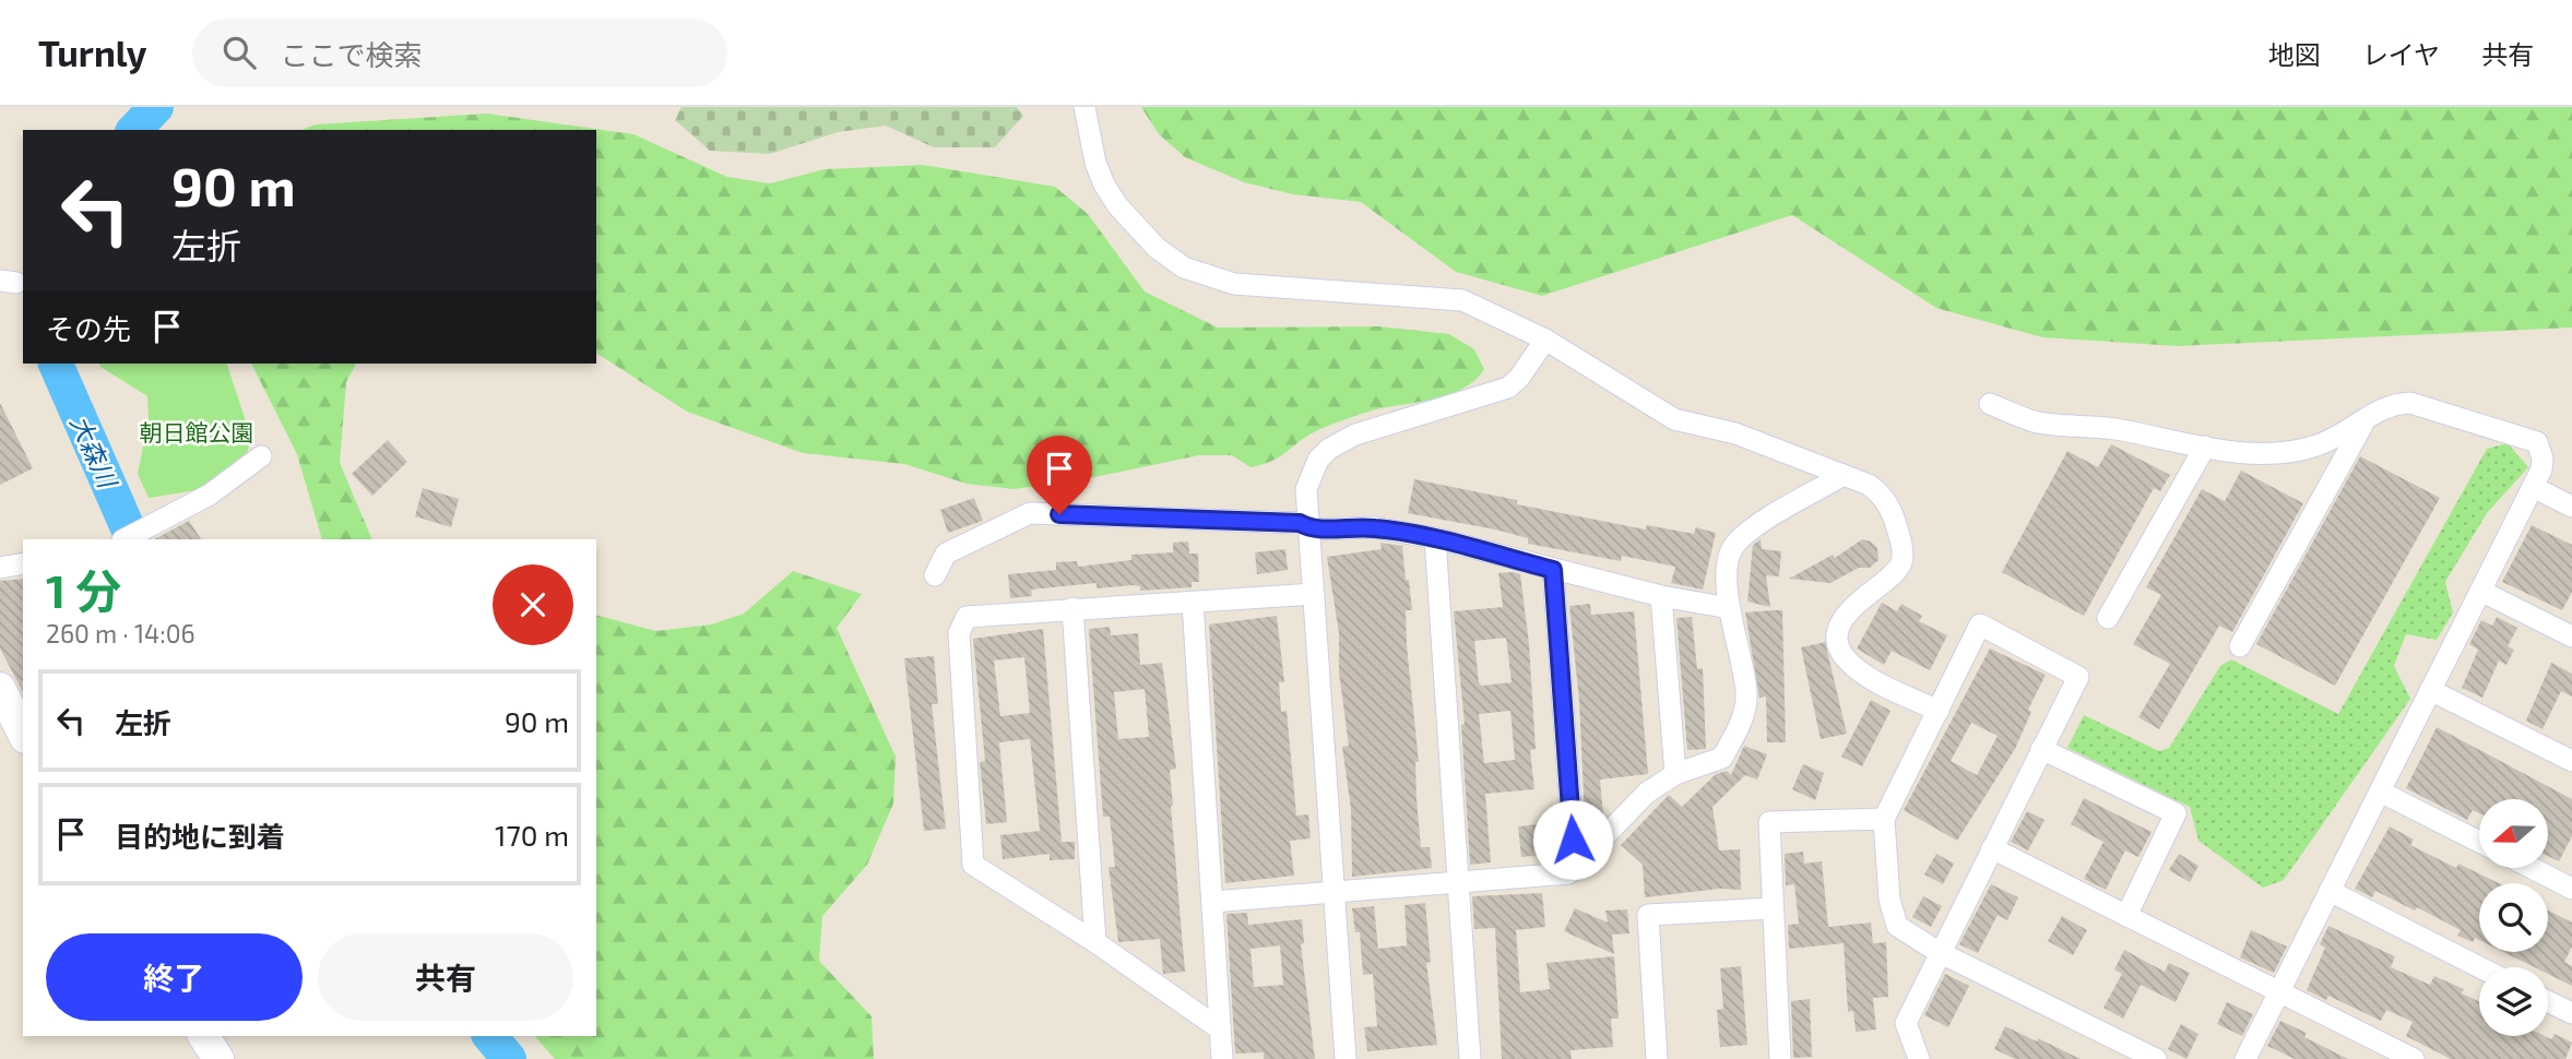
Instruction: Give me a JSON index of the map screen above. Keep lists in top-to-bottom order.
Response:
{
  "water": ["大森川"],
  "parks": ["朝日館公園"],
  "north": "left",
  "page": {
    "header": "Turnly",
    "search": "ここで検索",
    "nav": ["地図", "レイヤ", "共有"],
    "turn": ["90 m", "左折"],
    "then": "その先",
    "heading": ["1 分", "260 m · 14:06"],
    "list": [
      {
        "name": "左折",
        "value": "90 m"
      },
      {
        "name": "目的地に到着",
        "value": "170 m"
      }
    ],
    "buttons": ["終了", "共有"]
  }
}
